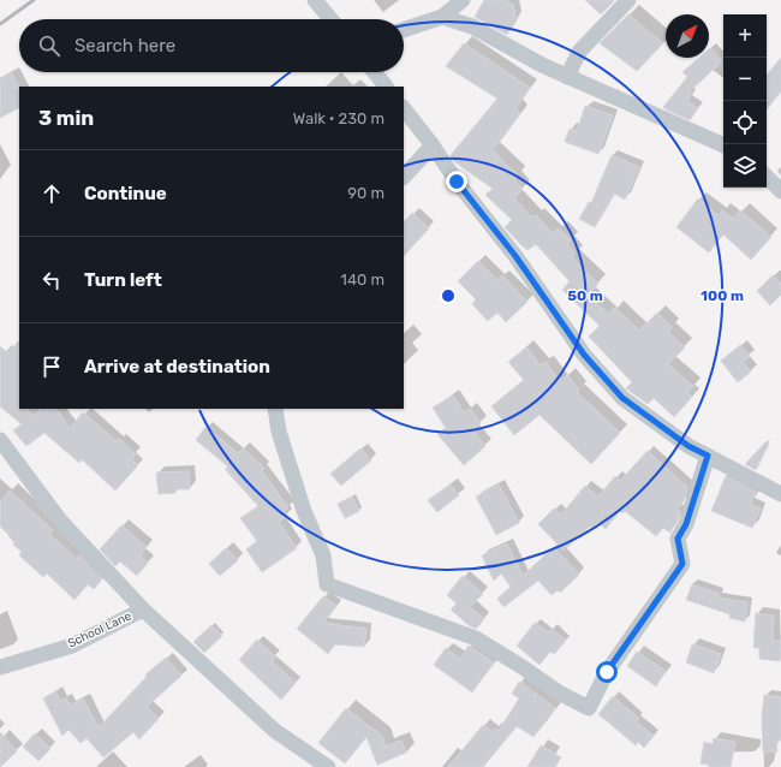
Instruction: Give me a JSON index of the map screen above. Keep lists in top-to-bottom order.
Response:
{
  "streets": {
    "street": ["School Lane"]
  },
  "north": "top right",
  "page": {
    "map_buttons": ["+", "−"],
    "search": "Search here",
    "heading": ["3 min", "Walk · 230 m"],
    "list": [
      ["Continue", "90 m"],
      ["Turn left", "140 m"],
      "Arrive at destination"
    ]
  },
  "rings": ["50 m", "100 m"]
}
